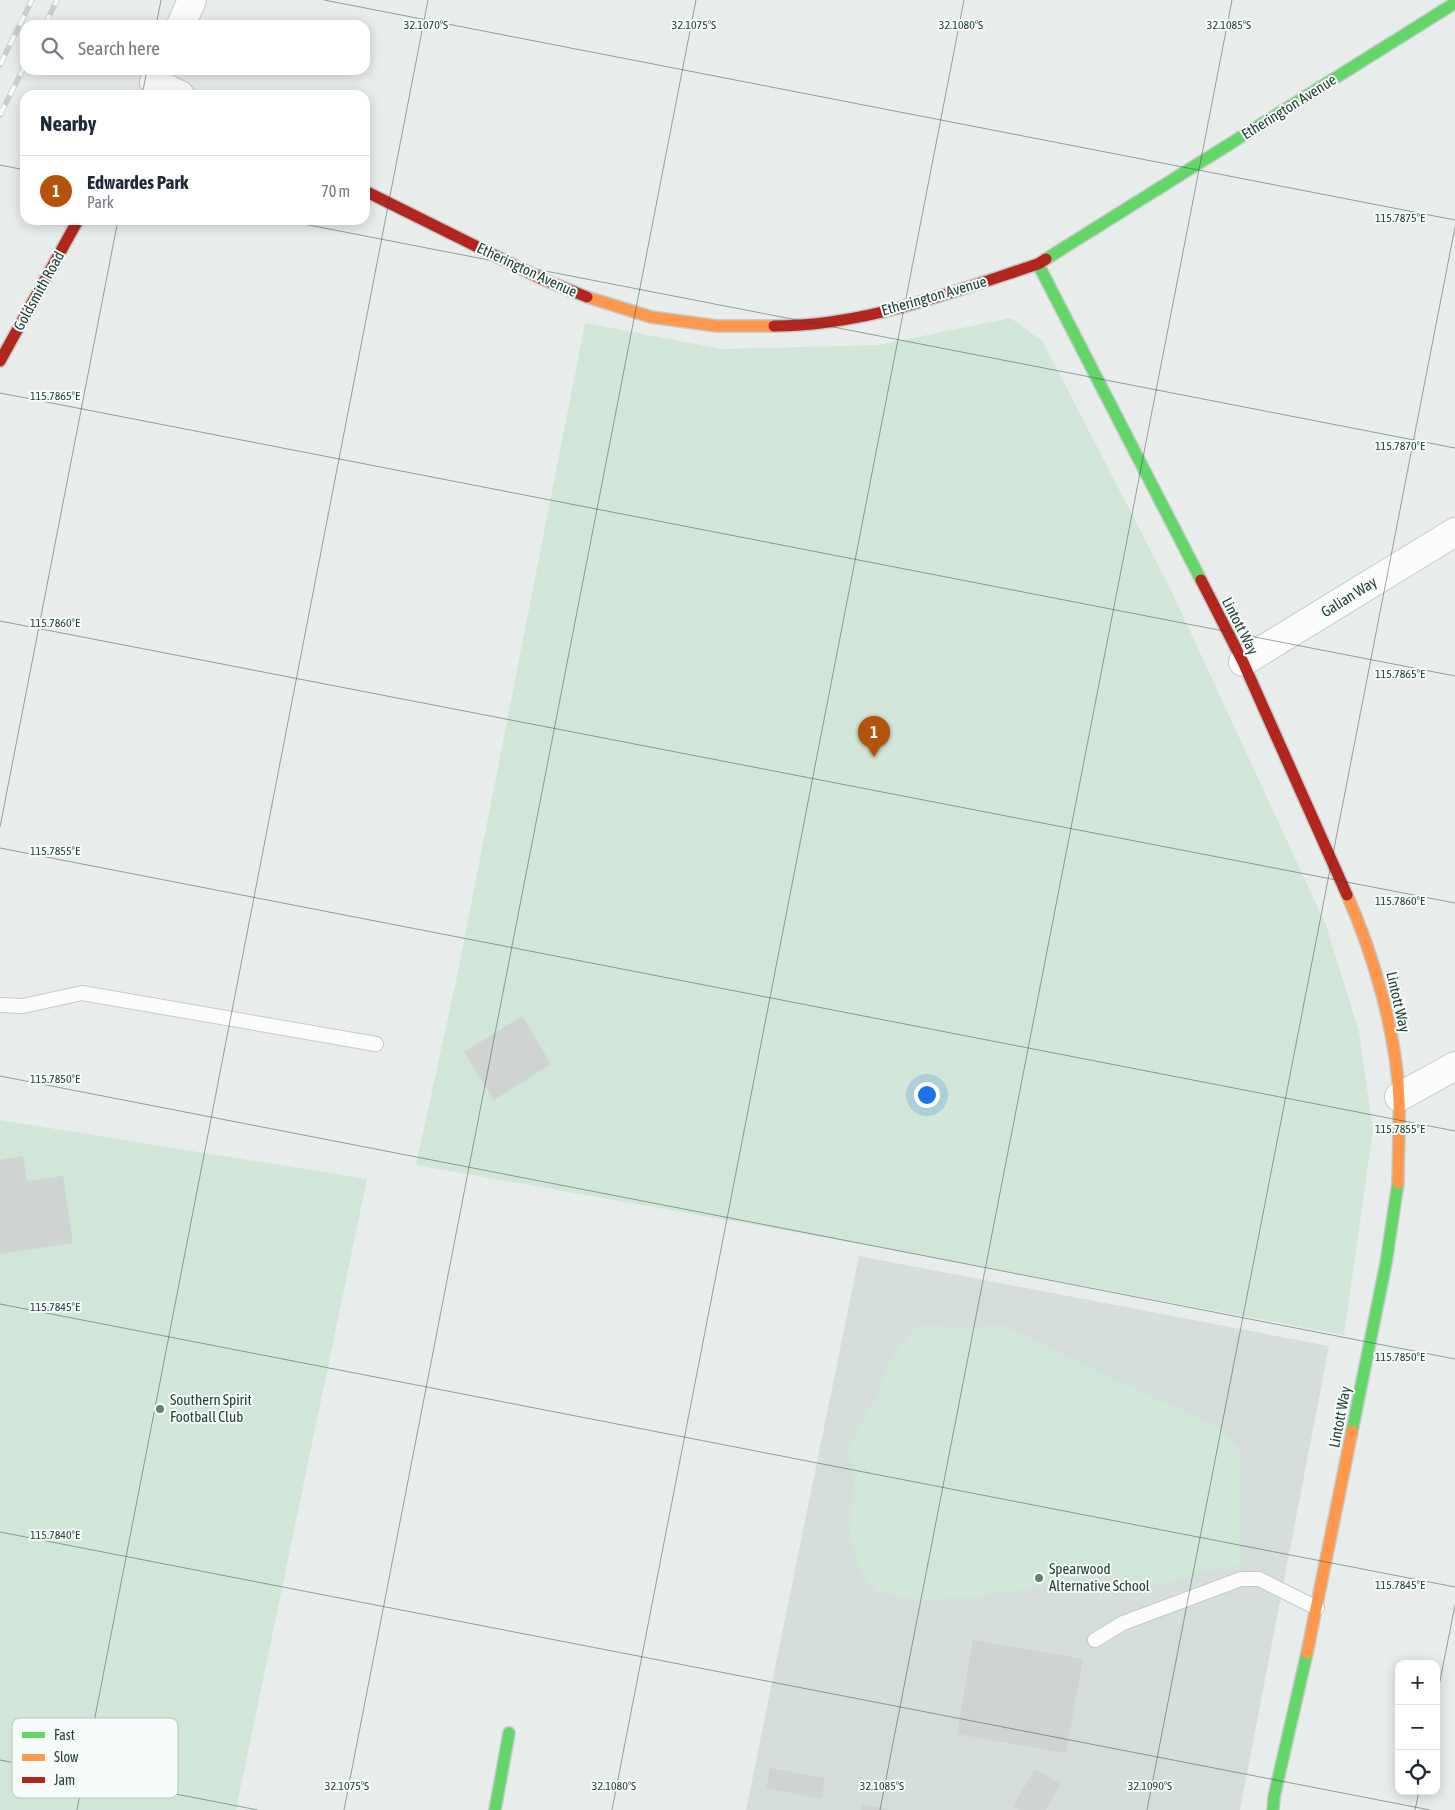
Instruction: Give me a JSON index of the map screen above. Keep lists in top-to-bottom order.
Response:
{
  "streets": {
    "street": [
      "Etherington Avenue",
      "Goldsmith Road",
      "Galian Way",
      "Lintott Way"
    ]
  },
  "crossings": [
    ["Etherington Avenue", "Lintott Way"],
    ["Galian Way", "Lintott Way"]
  ],
  "places": ["Southern Spirit Football Club", "Spearwood Alternative School"],
  "legend": ["Fast", "Slow", "Jam"],
  "page": {
    "search": "Search here",
    "heading": "Nearby",
    "list": [
      {
        "mark": "1",
        "name": "Edwardes Park",
        "note": "Park",
        "value": "70 m"
      }
    ],
    "pins": "1",
    "map_buttons": ["+", "−"]
  },
  "coordinates": [
    "32.1070°S",
    "32.1075°S",
    "32.1080°S",
    "32.1085°S",
    "115.7875°E",
    "115.7865°E",
    "115.7870°E",
    "115.7860°E",
    "115.7855°E",
    "115.7850°E",
    "115.7845°E",
    "115.7840°E",
    "32.1090°S"
  ]
}
